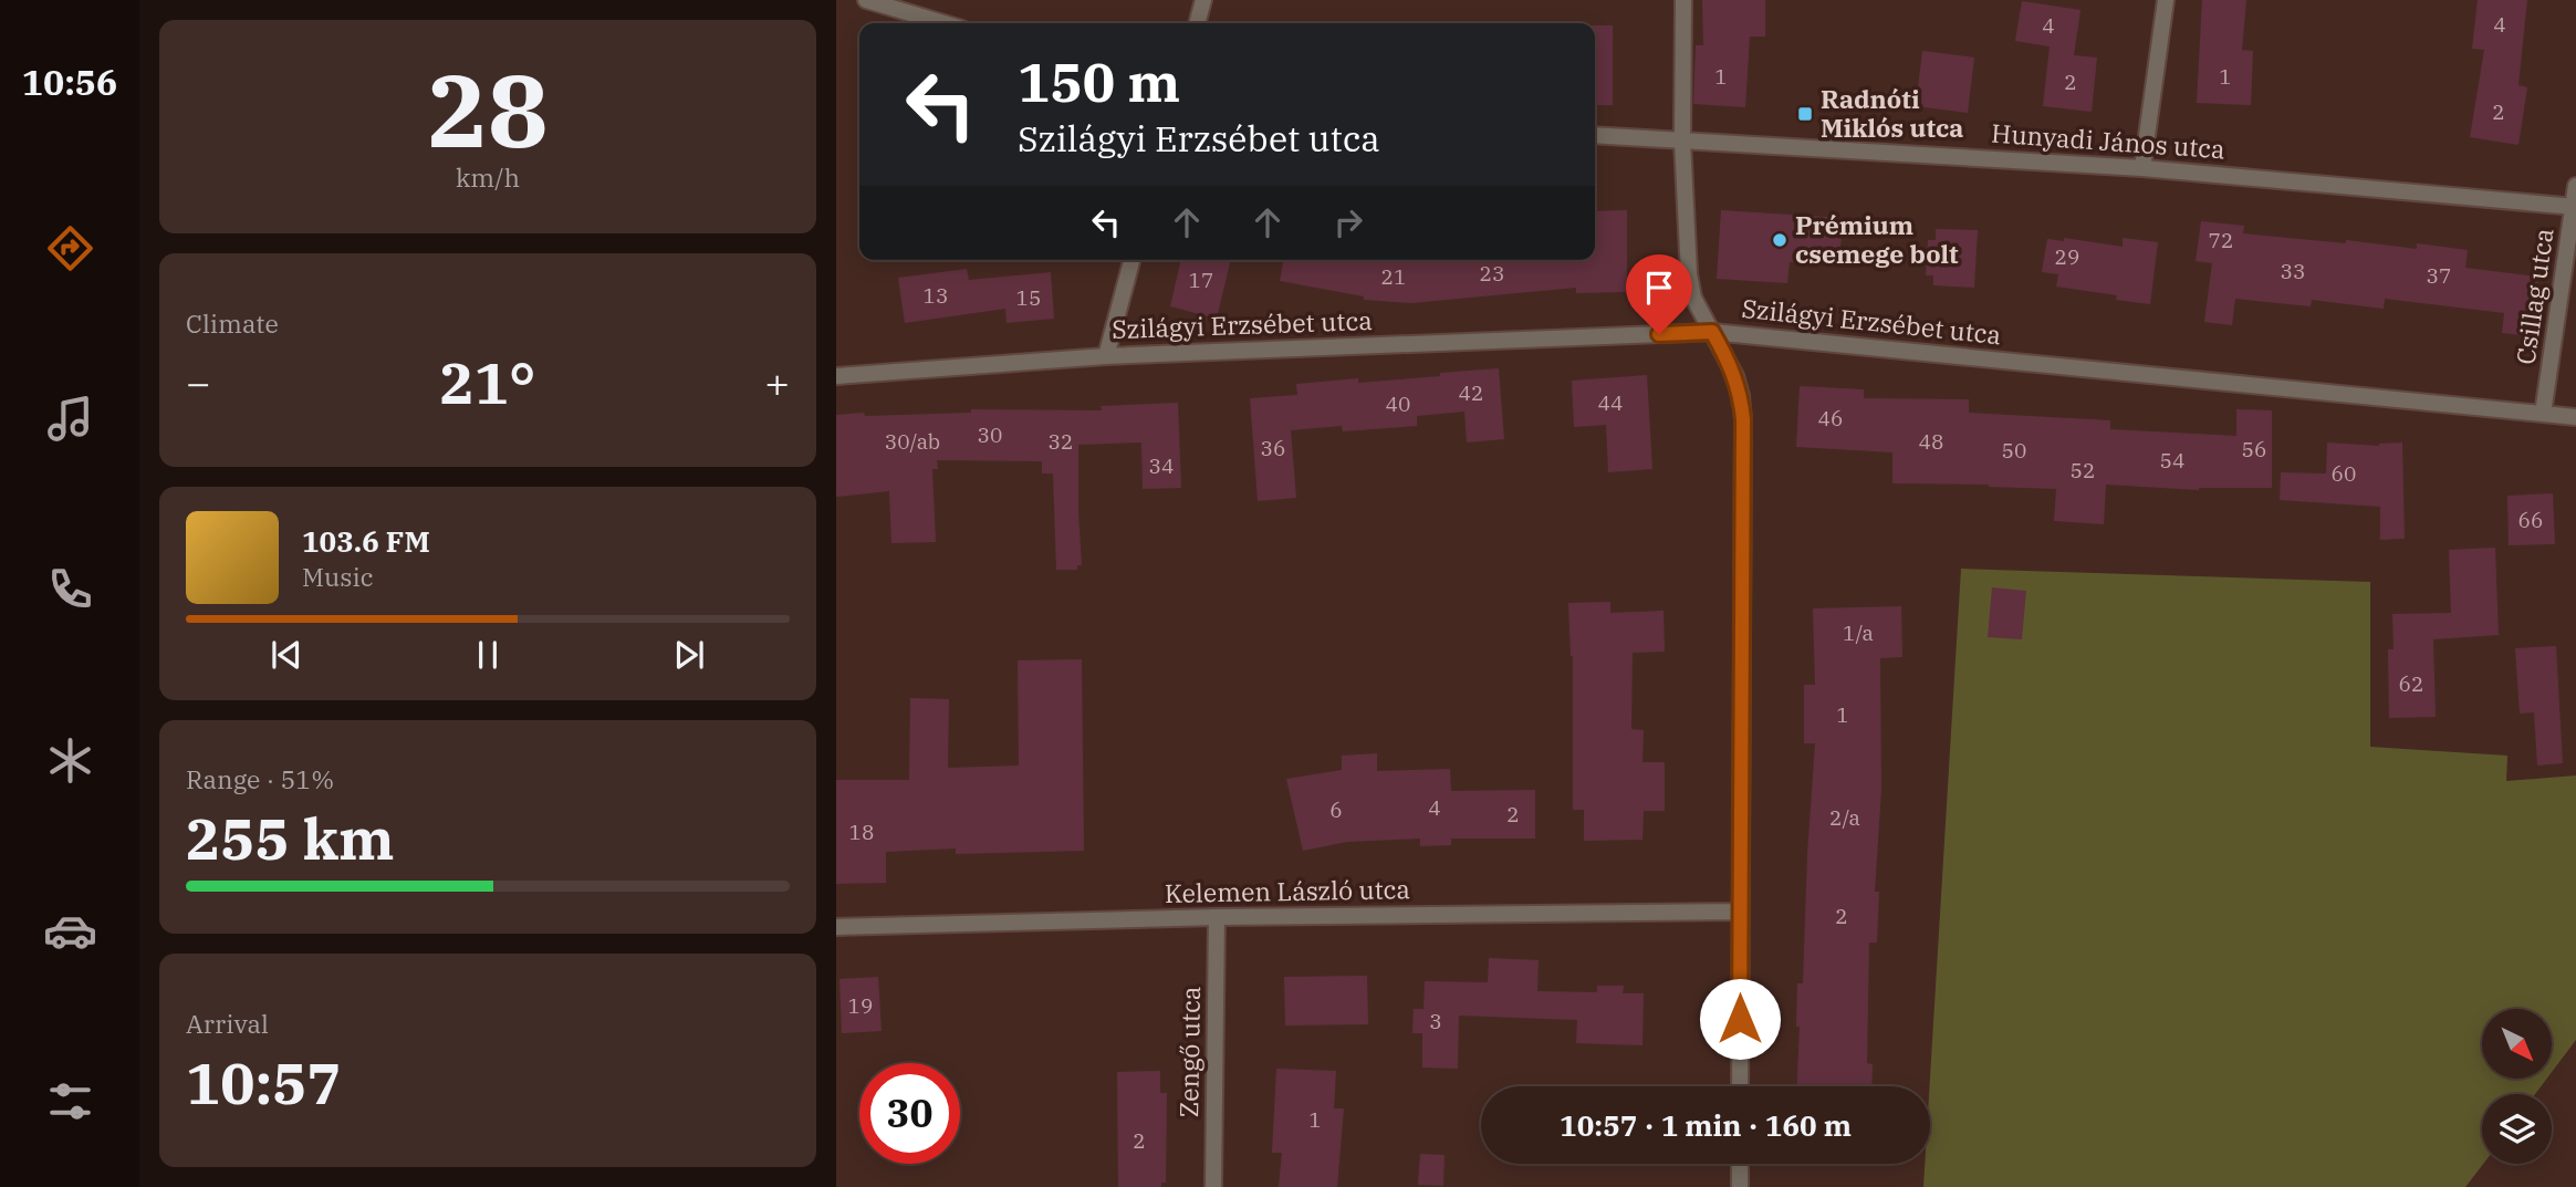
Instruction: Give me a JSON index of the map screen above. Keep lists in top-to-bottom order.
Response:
{
  "streets": {
    "street": [
      "Hunyadi János utca",
      "Csillag utca",
      "Szilágyi Erzsébet utca",
      "Kelemen László utca",
      "Zengő utca"
    ]
  },
  "crossings": [
    ["Hunyadi János utca", "Csillag utca"],
    ["Csillag utca", "Szilágyi Erzsébet utca"],
    ["Kelemen László utca", "Zengő utca"]
  ],
  "places": {
    "transit": ["Radnóti Miklós utca"],
    "other": ["Prémium csemege bolt"]
  },
  "house_numbers": [
    "4",
    "4",
    "1",
    "1",
    "2",
    "2",
    "72",
    "29",
    "33",
    "23",
    "37",
    "21",
    "17",
    "13",
    "15",
    "42",
    "44",
    "40",
    "46",
    "30",
    "30/ab",
    "32",
    "48",
    "36",
    "56",
    "50",
    "54",
    "34",
    "52",
    "60",
    "66",
    "1/a",
    "62",
    "1",
    "4",
    "6",
    "2",
    "2/a",
    "18",
    "2",
    "19",
    "3",
    "1",
    "2"
  ],
  "north": "bottom right",
  "page": {
    "tabs": "10:56",
    "tile": [
      ["28", "km/h"],
      "Climate",
      ["Range · 51%", "255 km"],
      ["Arrival", "10:57"]
    ],
    "turn": ["150 m", "Szilágyi Erzsébet utca"],
    "heat": ["−", "21°", "+"],
    "song": ["103.6 FM", "Music"],
    "limit": "30",
    "trip": "10:57 · 1 min · 160 m"
  }
}
